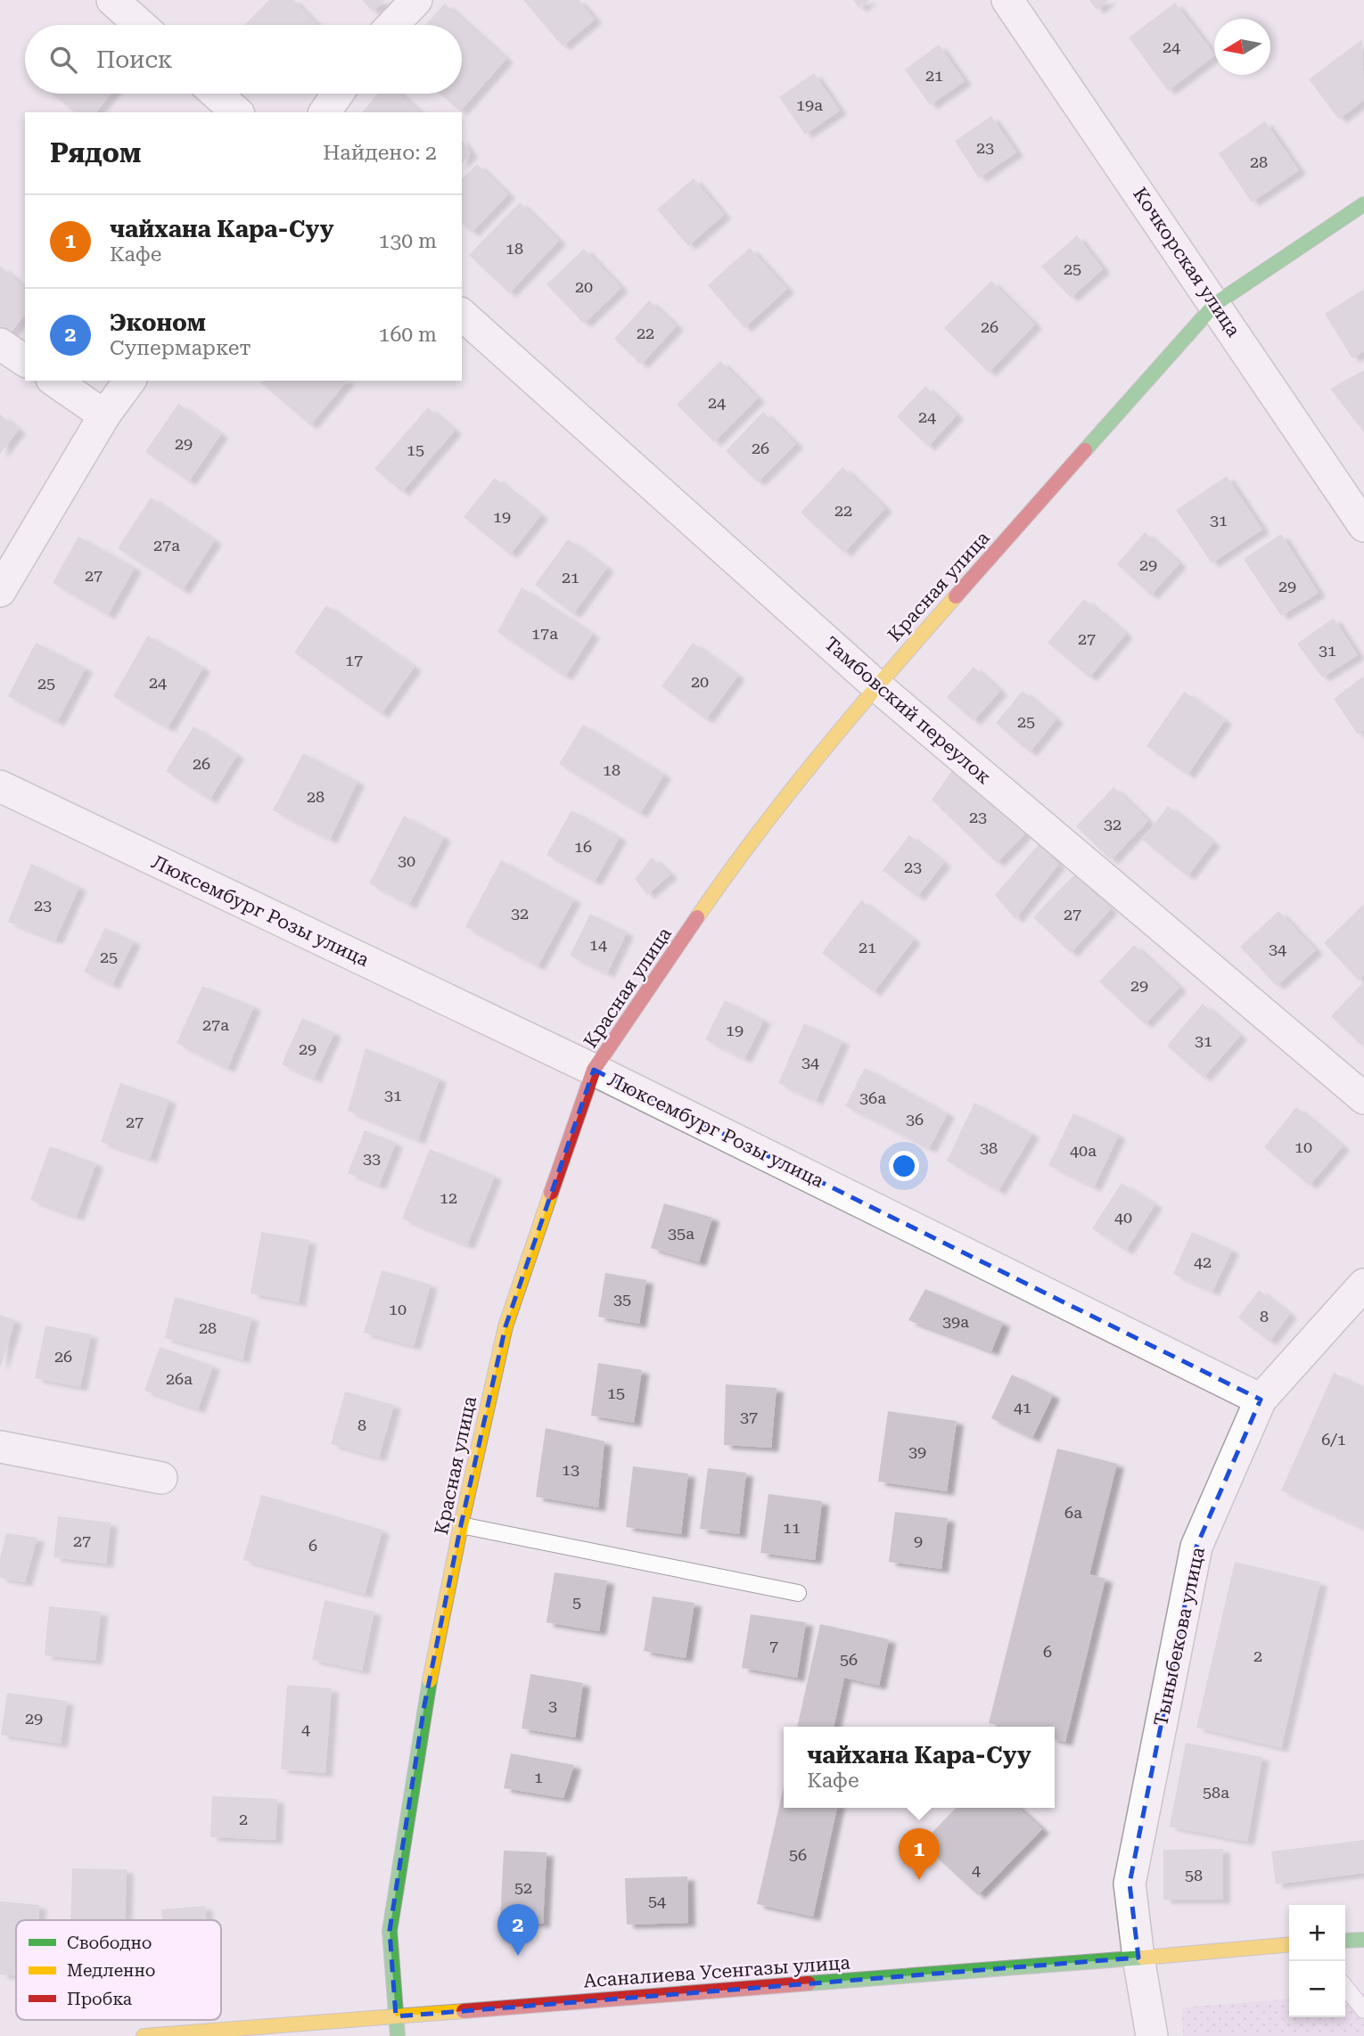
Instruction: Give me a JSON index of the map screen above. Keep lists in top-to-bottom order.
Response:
{
  "streets": {
    "street": [
      "Кочкорская улица",
      "Красная улица",
      "Тамбовский переулок",
      "Люксембург Розы улица",
      "Тыныбекова улица",
      "Асаналиева Усенгазы улица"
    ]
  },
  "crossings": [
    ["Кочкорская улица", "Красная улица"],
    ["Красная улица", "Тамбовский переулок"],
    ["Красная улица", "Люксембург Розы улица"],
    ["Красная улица", "Асаналиева Усенгазы улица"],
    ["Люксембург Розы улица", "Тыныбекова улица"],
    ["Тыныбекова улица", "Асаналиева Усенгазы улица"]
  ],
  "house_numbers": [
    "24",
    "21",
    "19а",
    "23",
    "28",
    "18",
    "25",
    "20",
    "26",
    "22",
    "24",
    "24",
    "29",
    "26",
    "15",
    "22",
    "19",
    "31",
    "27a",
    "29",
    "27",
    "21",
    "29",
    "17a",
    "27",
    "31",
    "17",
    "20",
    "24",
    "25",
    "25",
    "26",
    "18",
    "28",
    "23",
    "32",
    "16",
    "30",
    "23",
    "23",
    "32",
    "27",
    "14",
    "21",
    "34",
    "25",
    "29",
    "27a",
    "19",
    "31",
    "29",
    "34",
    "31",
    "36а",
    "36",
    "27",
    "10",
    "38",
    "40а",
    "33",
    "12",
    "40",
    "35a",
    "42",
    "35",
    "10",
    "8",
    "39a",
    "28",
    "26",
    "26a",
    "15",
    "41",
    "37",
    "8",
    "6/1",
    "39",
    "13",
    "6a",
    "11",
    "27",
    "9",
    "6",
    "5",
    "7",
    "6",
    "2",
    "56",
    "3",
    "29",
    "4",
    "1",
    "58a",
    "2",
    "56",
    "4",
    "58",
    "52",
    "54"
  ],
  "legend": ["Свободно", "Медленно", "Пробка"],
  "north": "left",
  "page": {
    "search": "Поиск",
    "heading": ["Рядом", "Найдено: 2"],
    "list": [
      {
        "mark": "1",
        "name": "чайхана Кара-Суу",
        "note": "Кафе",
        "value": "130 m"
      },
      {
        "mark": "2",
        "name": "Эконом",
        "note": "Супермаркет",
        "value": "160 m"
      }
    ],
    "popup": ["чайхана Кара-Суу", "Кафе"],
    "pins": ["1", "2"],
    "map_buttons": ["+", "−"]
  }
}
